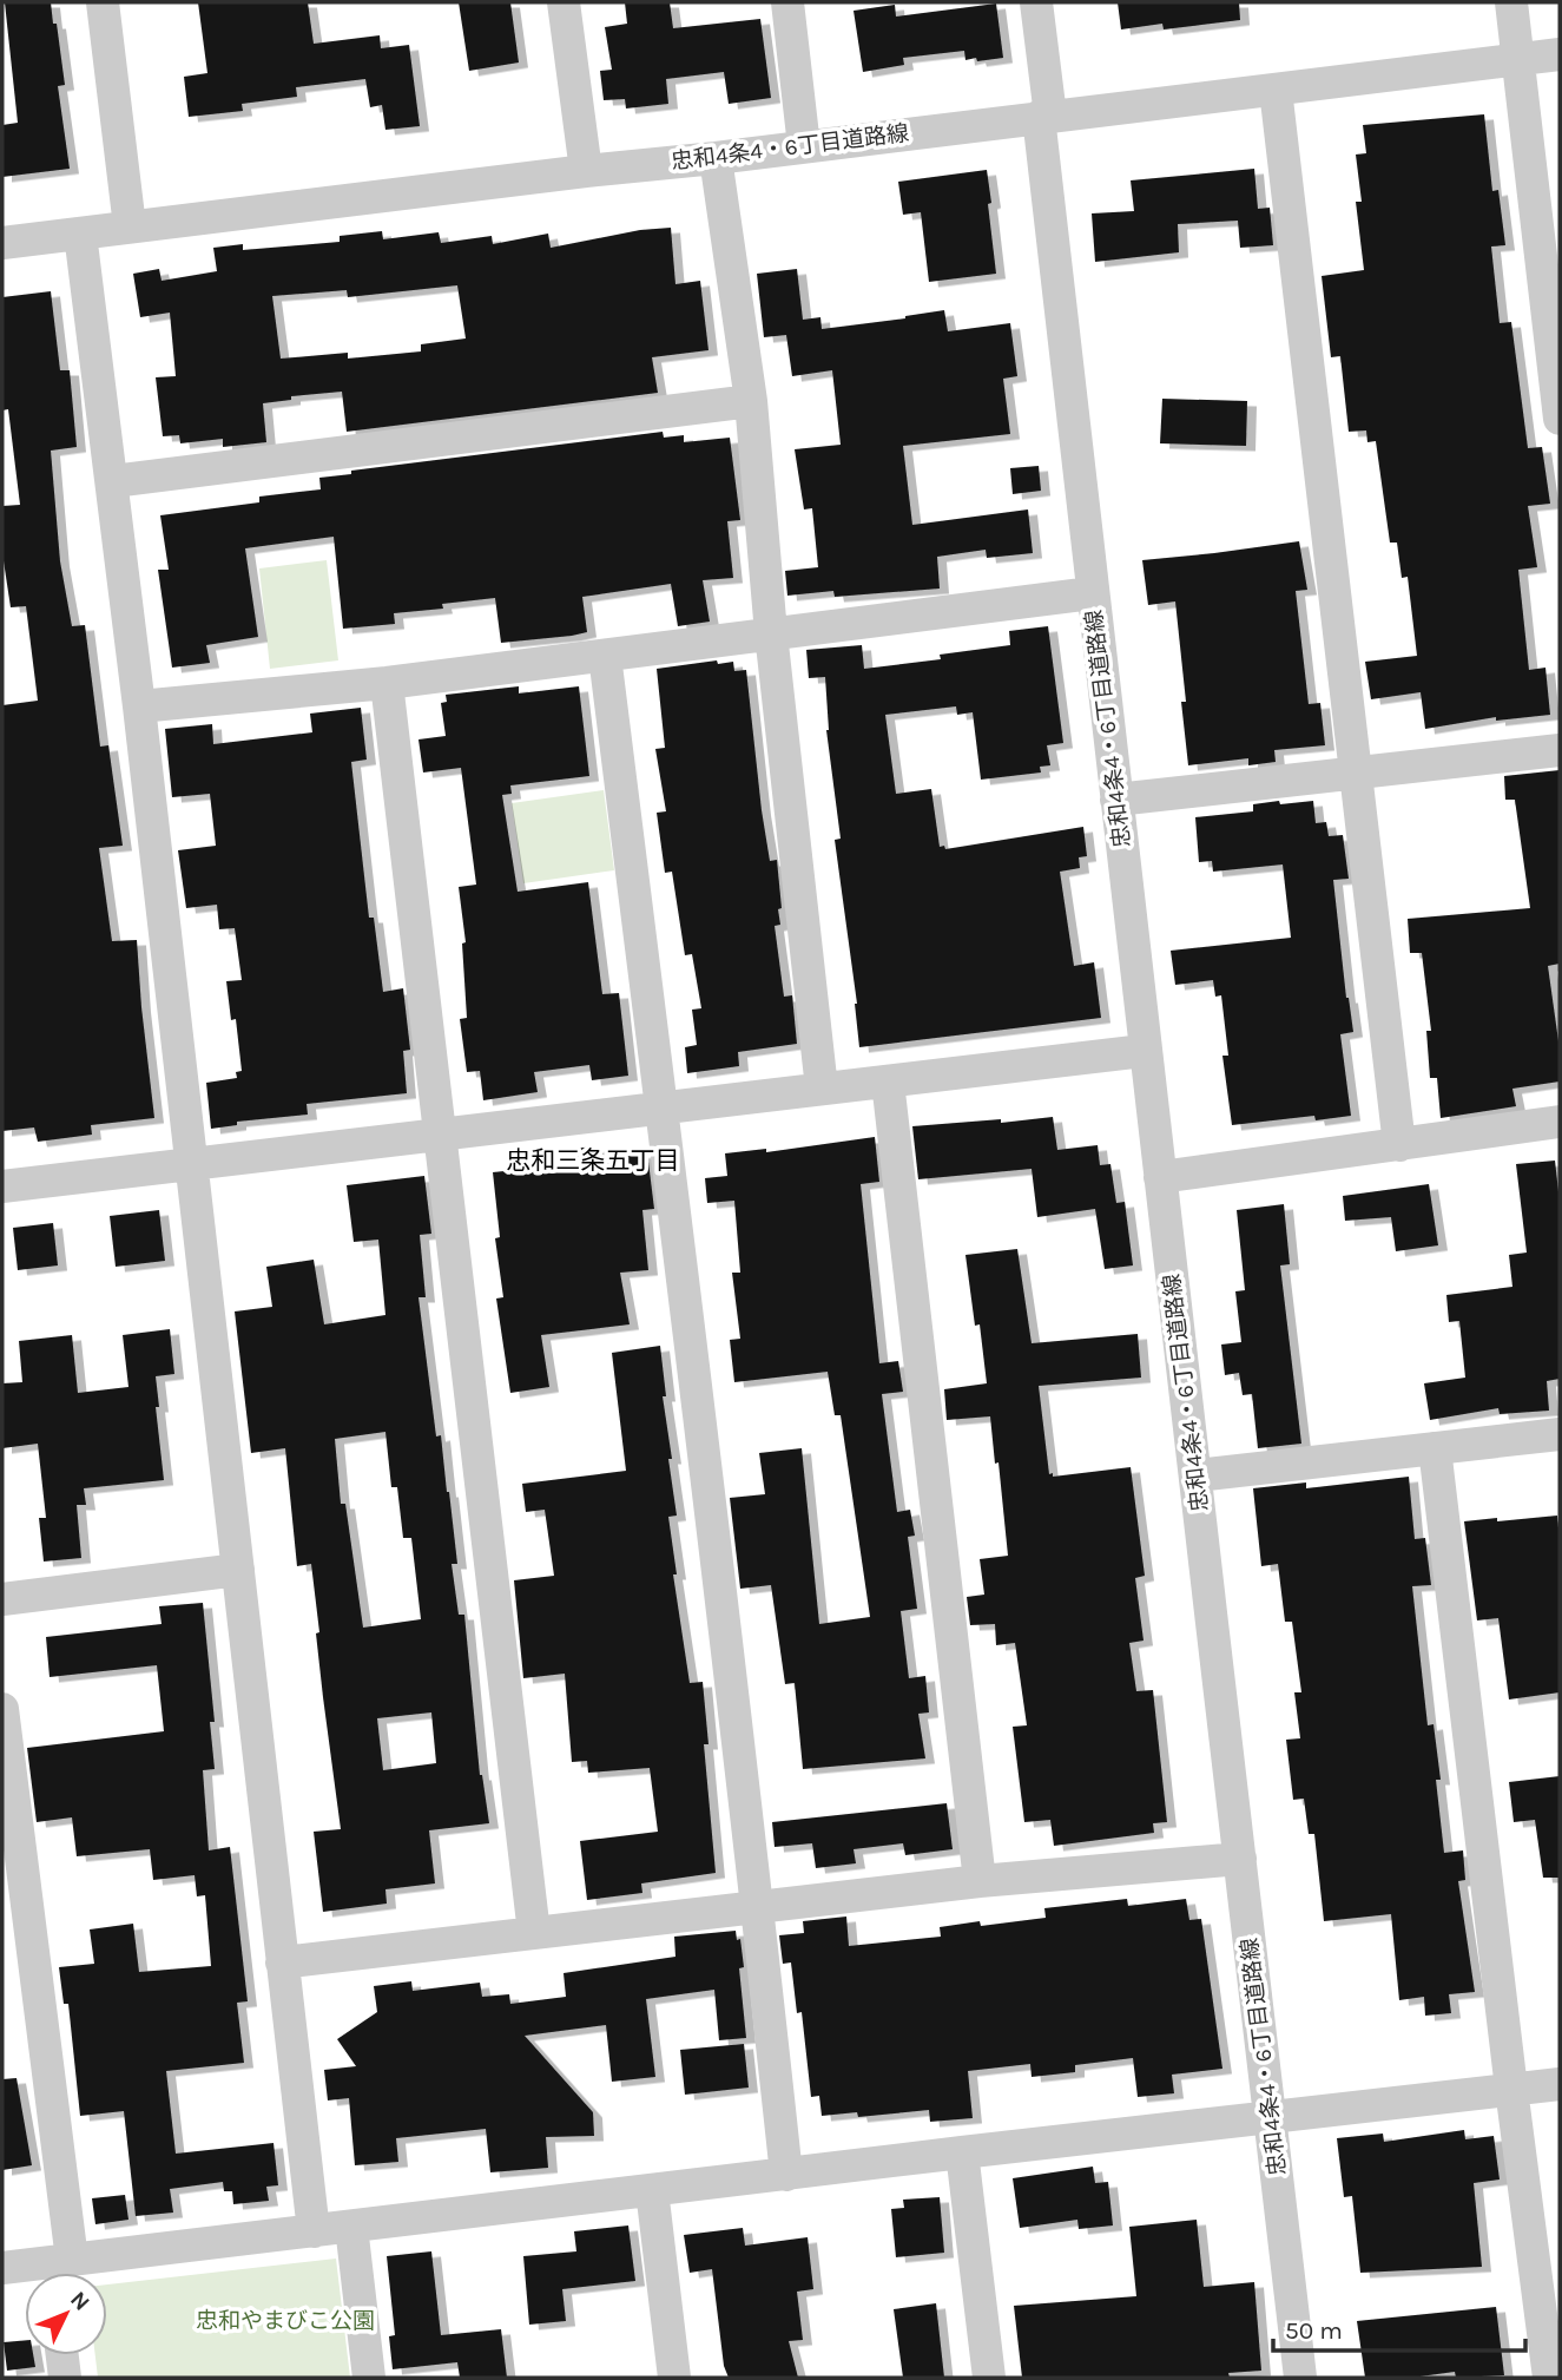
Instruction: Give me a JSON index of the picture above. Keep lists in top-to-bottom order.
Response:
{
  "streets": {
    "street": ["忠和4条4・6丁目道路線"]
  },
  "districts": ["忠和三条五丁目"],
  "parks": ["忠和やまびこ公園"],
  "scale_bar": "50 m",
  "north": "top right"
}
